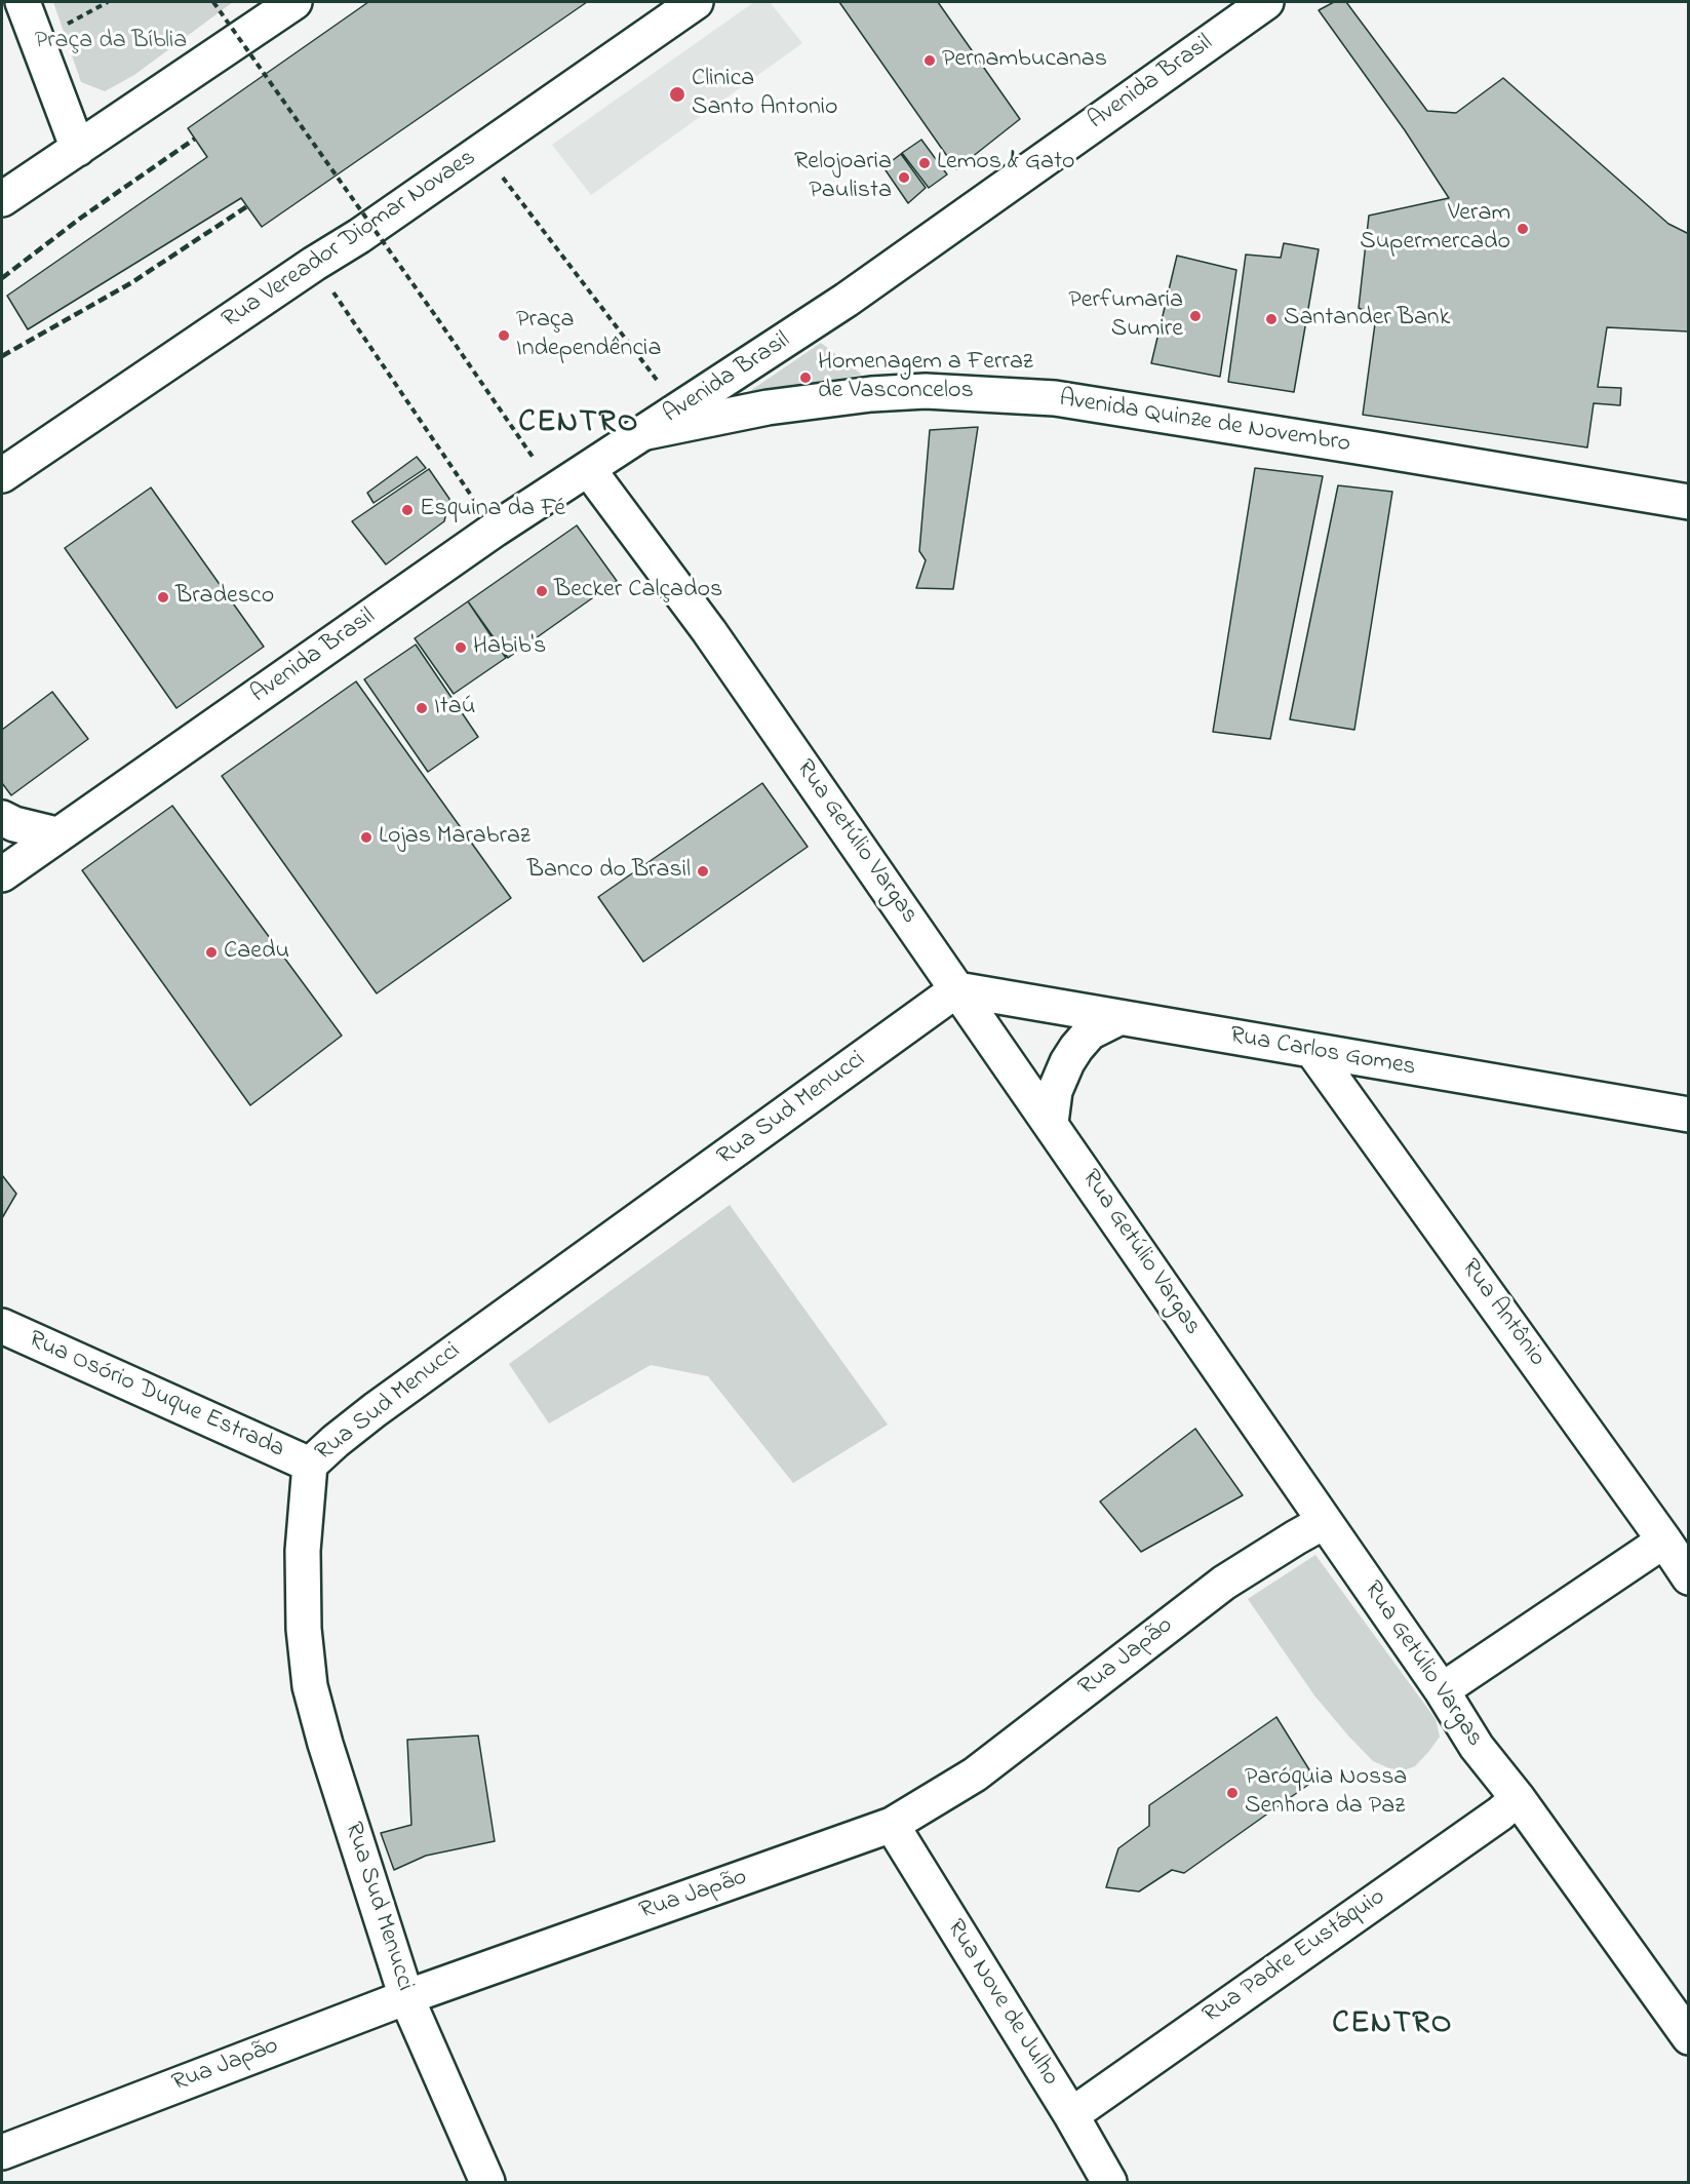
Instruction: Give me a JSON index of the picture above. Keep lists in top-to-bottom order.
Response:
{
  "streets": {
    "street": [
      "Avenida Brasil",
      "Rua Vereador Diomar Novaes",
      "Avenida Quinze de Novembro",
      "Rua Getúlio Vargas",
      "Rua Carlos Gomes",
      "Rua Sud Menucci",
      "Rua Antônio",
      "Rua Osório Duque Estrada",
      "Rua Japão",
      "Rua Padre Eustáquio",
      "Rua Nove de Julho"
    ]
  },
  "crossings": [
    ["Avenida Brasil", "Avenida Quinze de Novembro"],
    ["Avenida Brasil", "Rua Getúlio Vargas"],
    ["Rua Getúlio Vargas", "Rua Carlos Gomes"],
    ["Rua Getúlio Vargas", "Rua Sud Menucci"],
    ["Rua Getúlio Vargas", "Rua Japão"],
    ["Rua Getúlio Vargas", "Rua Padre Eustáquio"],
    ["Rua Carlos Gomes", "Rua Sud Menucci"],
    ["Rua Carlos Gomes", "Rua Antônio"],
    ["Rua Sud Menucci", "Rua Osório Duque Estrada"],
    ["Rua Sud Menucci", "Rua Japão"],
    ["Rua Japão", "Rua Nove de Julho"],
    ["Rua Padre Eustáquio", "Rua Nove de Julho"]
  ],
  "districts": ["CENTRO", "CENTRO"],
  "parks": ["Praça da Bíblia"],
  "places": [
    "Pernambucanas",
    "Clinica Santo Antonio",
    "Lemos & Gato",
    "Relojoaria Paulista",
    "Veram Supermercado",
    "Perfumaria Sumire",
    "Santander Bank",
    "Praça Independência",
    "Homenagem a Ferraz de Vasconcelos",
    "Esquina da Fé",
    "Becker Calçados",
    "Bradesco",
    "Habib's",
    "Itaú",
    "Lojas Marabraz",
    "Banco do Brasil",
    "Caedu",
    "Paróquia Nossa Senhora da Paz"
  ]
}
